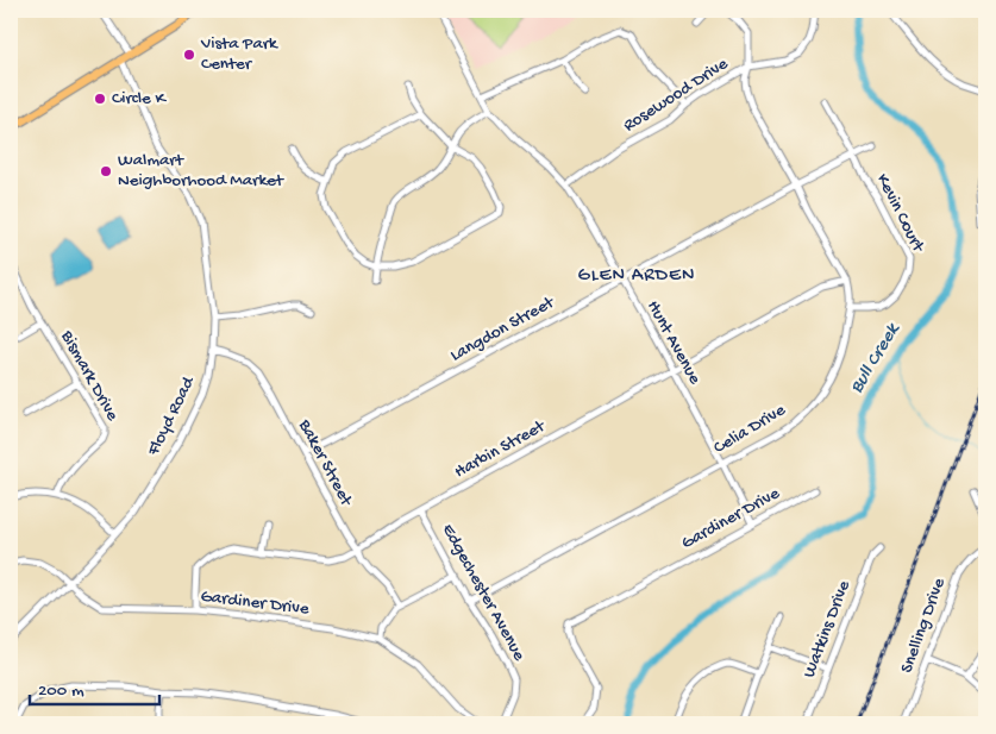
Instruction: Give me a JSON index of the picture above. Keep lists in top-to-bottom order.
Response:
{
  "streets": {
    "street": [
      "Rosewood Drive",
      "Kevin Court",
      "Langdon Street",
      "Hunt Avenue",
      "Bismark Drive",
      "Floyd Road",
      "Celia Drive",
      "Harbin Street",
      "Baker Street",
      "Gardiner Drive",
      "Edgechester Avenue",
      "Snelling Drive",
      "Watkins Drive"
    ]
  },
  "crossings": [
    ["Rosewood Drive", "Hunt Avenue"],
    ["Rosewood Drive", "Celia Drive"],
    ["Kevin Court", "Langdon Street"],
    ["Kevin Court", "Celia Drive"],
    ["Langdon Street", "Hunt Avenue"],
    ["Langdon Street", "Celia Drive"],
    ["Langdon Street", "Baker Street"],
    ["Hunt Avenue", "Celia Drive"],
    ["Hunt Avenue", "Harbin Street"],
    ["Hunt Avenue", "Gardiner Drive"],
    ["Floyd Road", "Baker Street"],
    ["Floyd Road", "Gardiner Drive"],
    ["Celia Drive", "Harbin Street"],
    ["Celia Drive", "Edgechester Avenue"],
    ["Harbin Street", "Baker Street"],
    ["Harbin Street", "Gardiner Drive"],
    ["Harbin Street", "Edgechester Avenue"]
  ],
  "districts": ["GLEN ARDEN"],
  "water": ["Bull Creek"],
  "places": ["Vista Park Center", "Circle K", "Walmart Neighborhood Market"],
  "scale_bar": "200 m"
}
